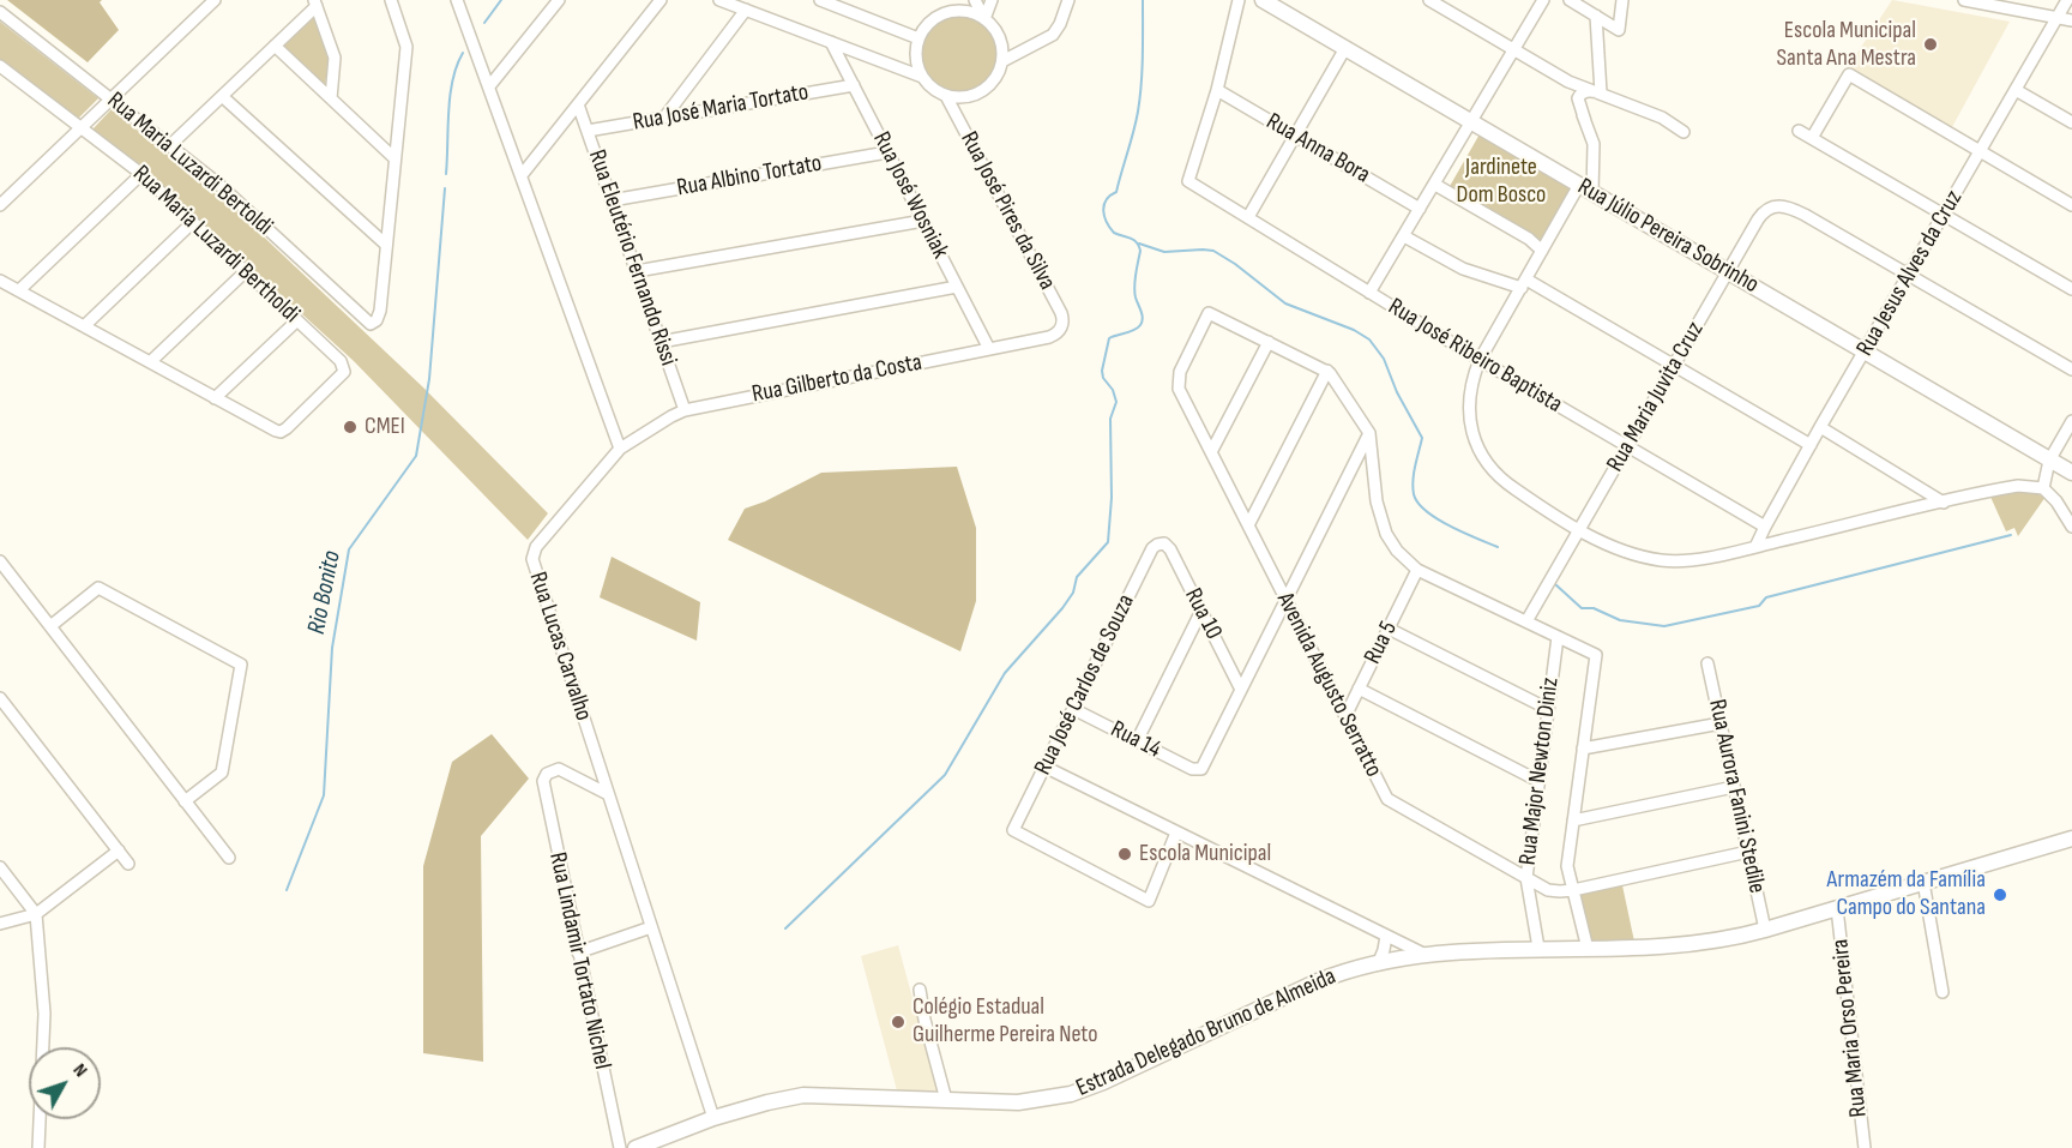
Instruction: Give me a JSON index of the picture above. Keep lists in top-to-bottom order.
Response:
{
  "streets": {
    "main road": ["Rua Júlio Pereira Sobrinho", "Estrada Delegado Bruno de Almeida"],
    "street": [
      "Rua José Maria Tortato",
      "Rua Anna Bora",
      "Rua Maria Luzardi Bertoldi",
      "Rua Albino Tortato",
      "Rua José Wosniak",
      "Rua José Pires da Silva",
      "Rua Maria Luzardi Bertholdi",
      "Rua Eleutério Fernando Rissi",
      "Rua Jesus Alves da Cruz",
      "Rua José Ribeiro Baptista",
      "Rua Gilberto da Costa",
      "Rua Maria Juvita Cruz",
      "Rua 10",
      "Rua 5",
      "Rua Lucas Carvalho",
      "Rua José Carlos de Souza",
      "Avenida Augusto Serratto",
      "Rua 14",
      "Rua Major Newton Diniz",
      "Rua Aurora Fanini Stedile",
      "Rua Lindamir Tortato Nichel",
      "Rua Maria Orso Pereira"
    ]
  },
  "crossings": [
    ["Rua José Maria Tortato", "Rua José Wosniak"],
    ["Rua José Maria Tortato", "Rua Eleutério Fernando Rissi"],
    ["Rua Anna Bora", "Rua José Ribeiro Baptista"],
    ["Rua Maria Luzardi Bertoldi", "Rua Maria Luzardi Bertholdi"],
    ["Rua Albino Tortato", "Rua José Wosniak"],
    ["Rua Albino Tortato", "Rua Eleutério Fernando Rissi"],
    ["Rua José Wosniak", "Rua Gilberto da Costa"],
    ["Rua José Pires da Silva", "Rua Gilberto da Costa"],
    ["Rua Júlio Pereira Sobrinho", "Rua Jesus Alves da Cruz"],
    ["Rua Júlio Pereira Sobrinho", "Rua Maria Juvita Cruz"],
    ["Rua Eleutério Fernando Rissi", "Rua Gilberto da Costa"],
    ["Rua Jesus Alves da Cruz", "Rua José Ribeiro Baptista"],
    ["Rua Jesus Alves da Cruz", "Rua Maria Juvita Cruz"],
    ["Rua José Ribeiro Baptista", "Rua Maria Juvita Cruz"],
    ["Rua Gilberto da Costa", "Rua Lucas Carvalho"],
    ["Rua 10", "Rua José Carlos de Souza"],
    ["Rua 10", "Rua 14"],
    ["Rua 5", "Avenida Augusto Serratto"],
    ["Rua Lucas Carvalho", "Rua Lindamir Tortato Nichel"],
    ["Rua Lucas Carvalho", "Estrada Delegado Bruno de Almeida"],
    ["Rua José Carlos de Souza", "Rua 14"],
    ["Avenida Augusto Serratto", "Rua Major Newton Diniz"],
    ["Rua Major Newton Diniz", "Estrada Delegado Bruno de Almeida"],
    ["Rua Aurora Fanini Stedile", "Estrada Delegado Bruno de Almeida"],
    ["Rua Maria Orso Pereira", "Estrada Delegado Bruno de Almeida"]
  ],
  "water": ["Rio Bonito"],
  "parks": ["Jardinete Dom Bosco"],
  "places": [
    "Escola Municipal Santa Ana Mestra",
    "CMEI",
    "Escola Municipal",
    "Armazém da Família Campo do Santana",
    "Colégio Estadual Guilherme Pereira Neto"
  ],
  "north": "top right"
}
